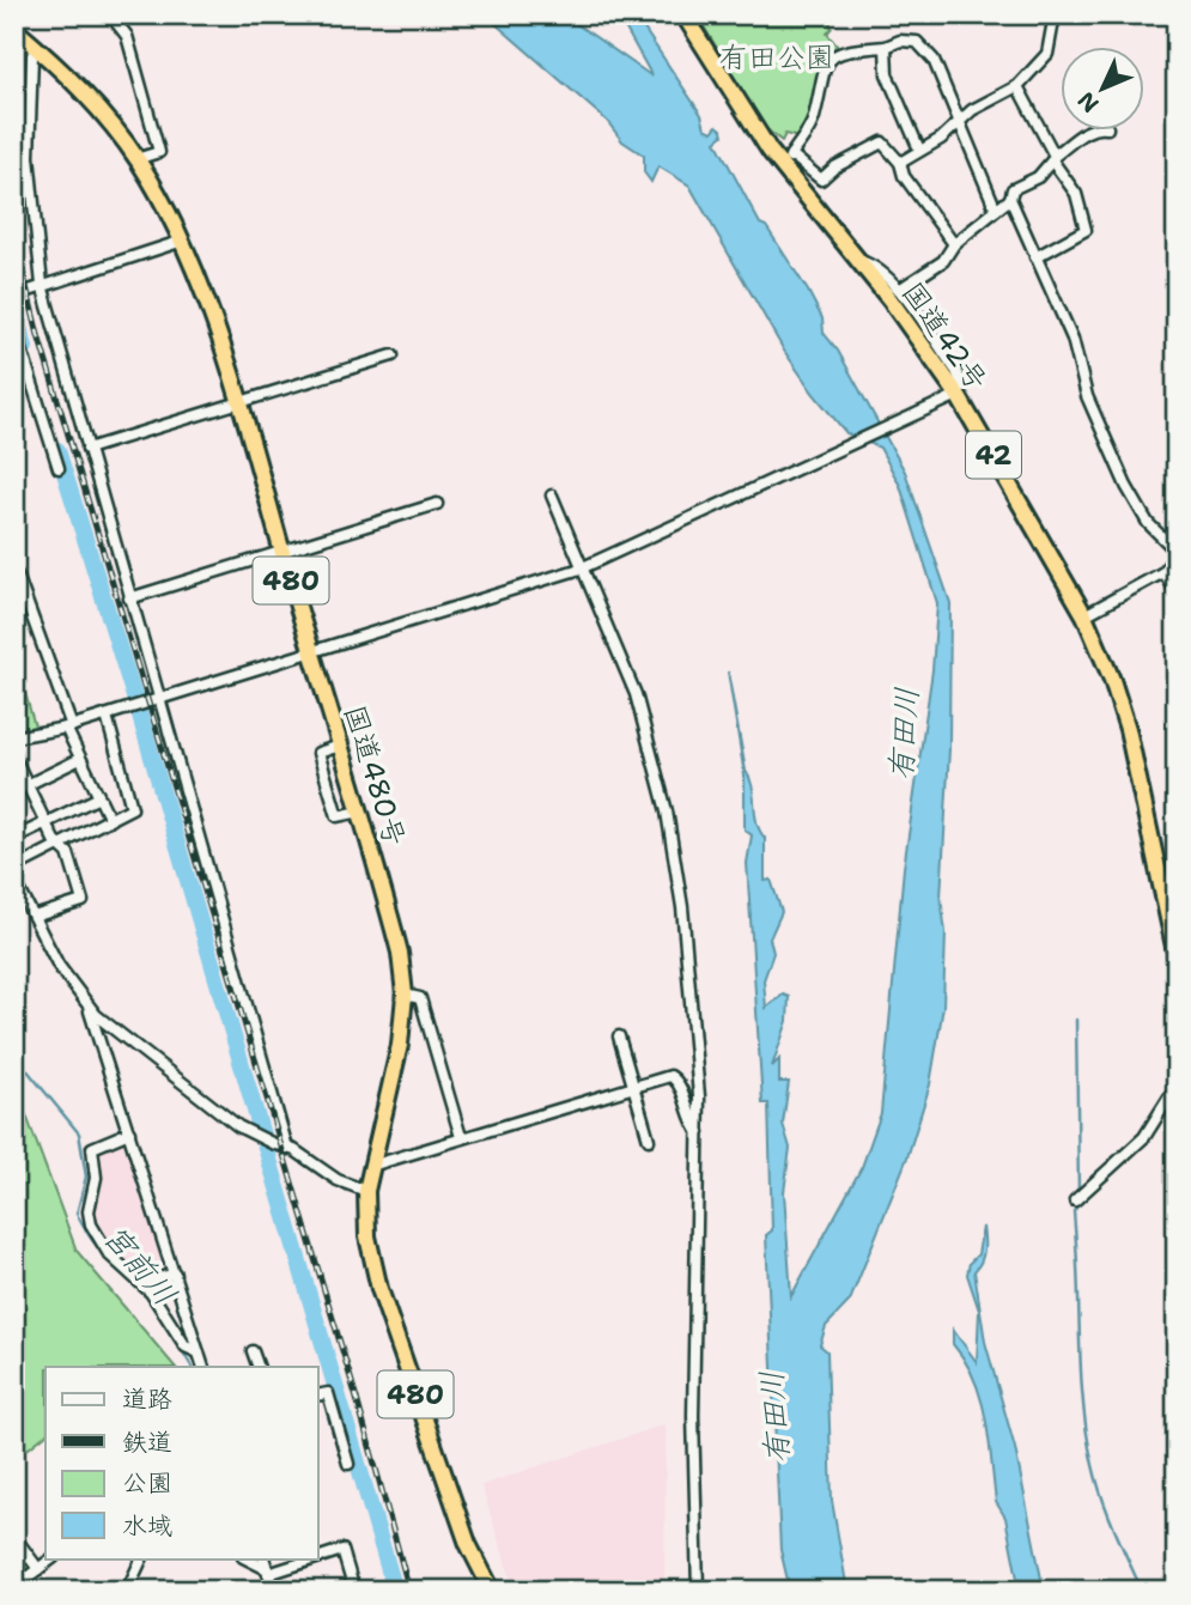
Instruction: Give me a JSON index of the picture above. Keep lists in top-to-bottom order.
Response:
{
  "streets": {
    "highway": [
      "国道42号",
      "42",
      "480",
      "国道480号"
    ]
  },
  "water": ["有田川", "宮前川"],
  "parks": ["有田公園"],
  "legend": [
    "道路",
    "鉄道",
    "公園",
    "水域"
  ],
  "north": "bottom left"
}
